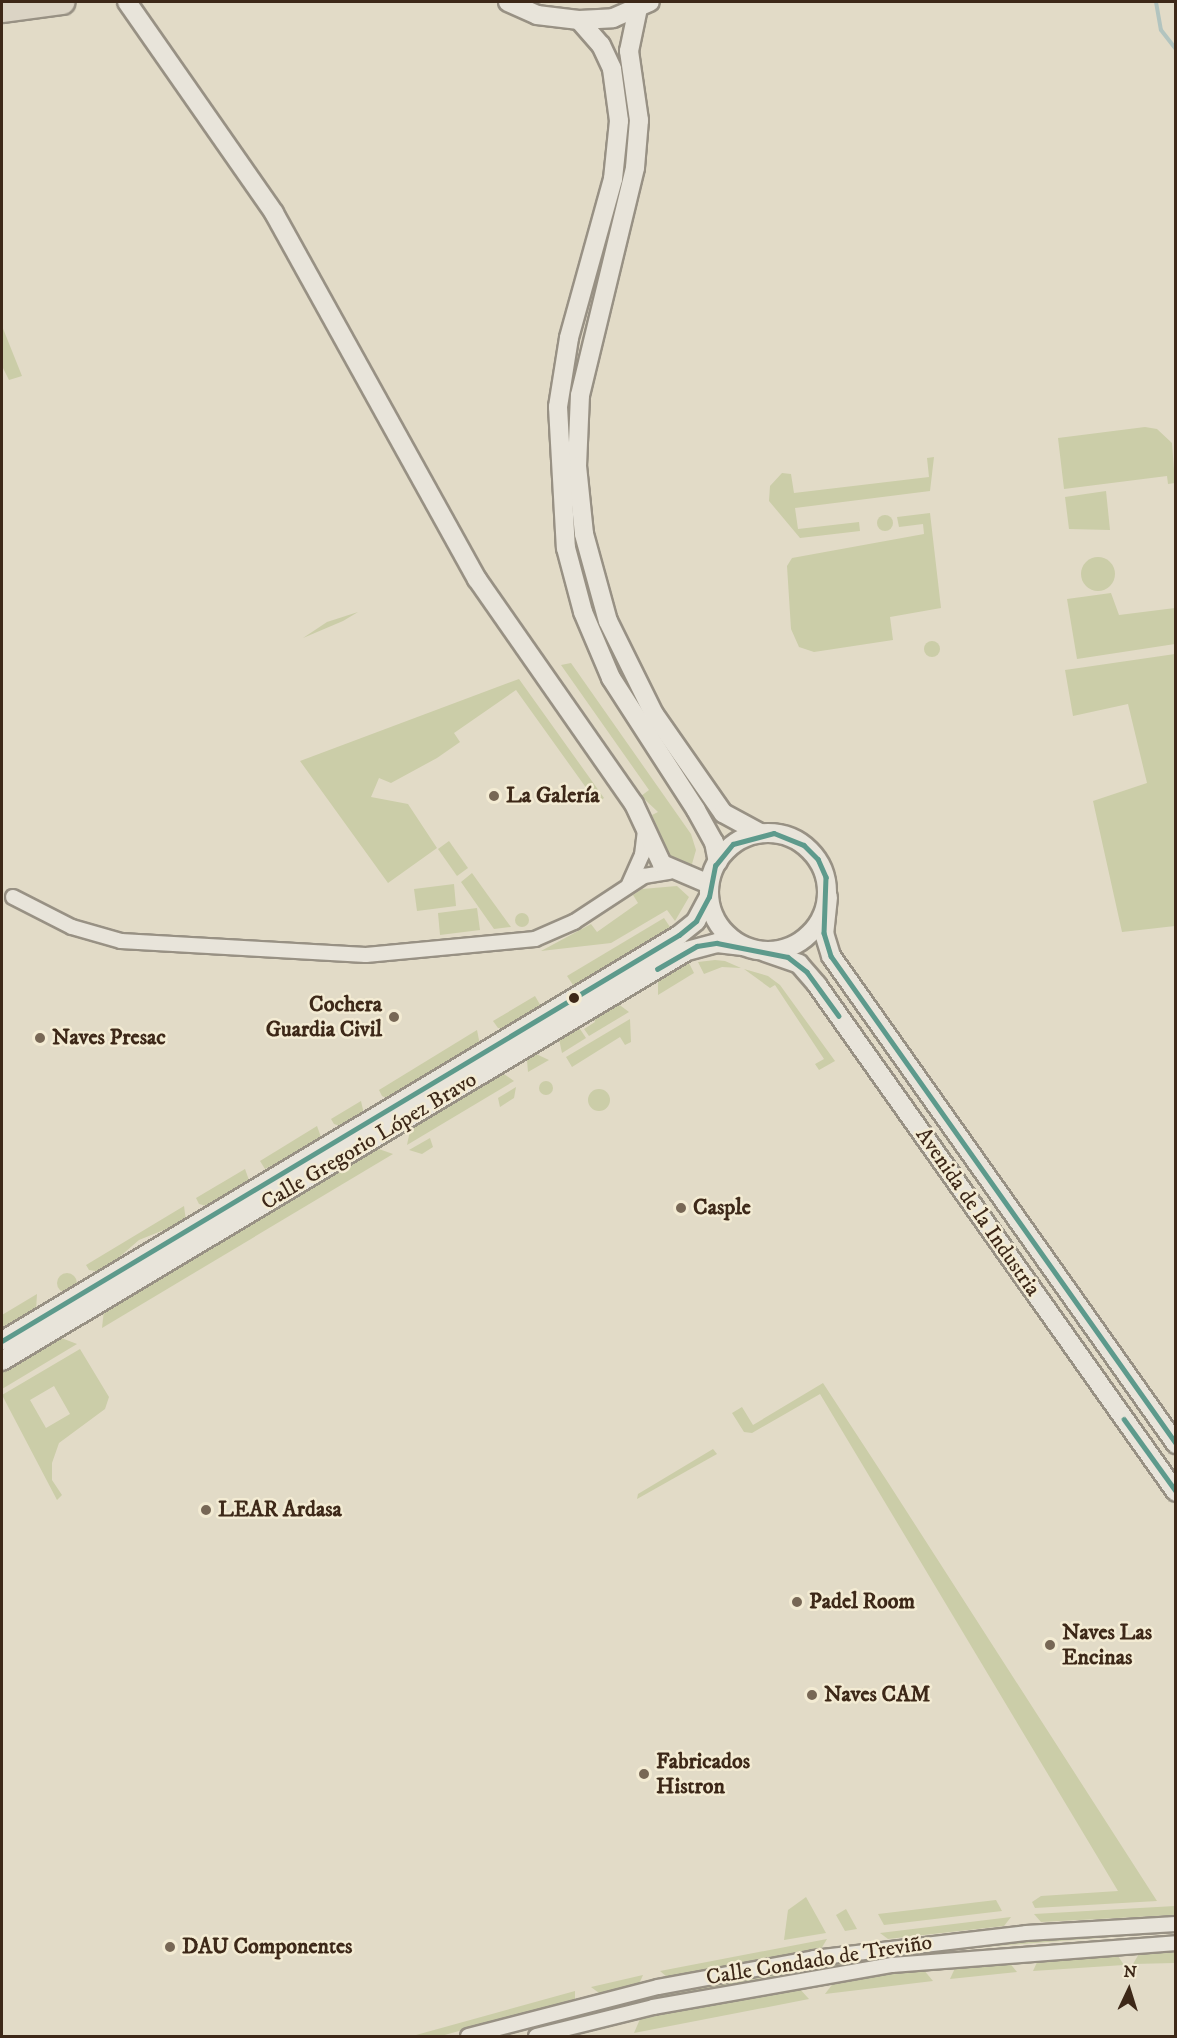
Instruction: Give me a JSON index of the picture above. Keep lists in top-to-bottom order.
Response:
{
  "streets": {
    "main road": ["Calle Gregorio López Bravo", "Avenida de la Industria"],
    "street": ["Calle Condado de Treviño"]
  },
  "crossings": [
    ["Calle Gregorio López Bravo", "Avenida de la Industria"]
  ],
  "places": [
    "La Galería",
    "Cochera Guardia Civil",
    "Naves Presac",
    "Casple",
    "LEAR Ardasa",
    "Padel Room",
    "Naves Las Encinas",
    "Naves CAM",
    "Fabricados Histron",
    "DAU Componentes"
  ],
  "north": "top"
}
